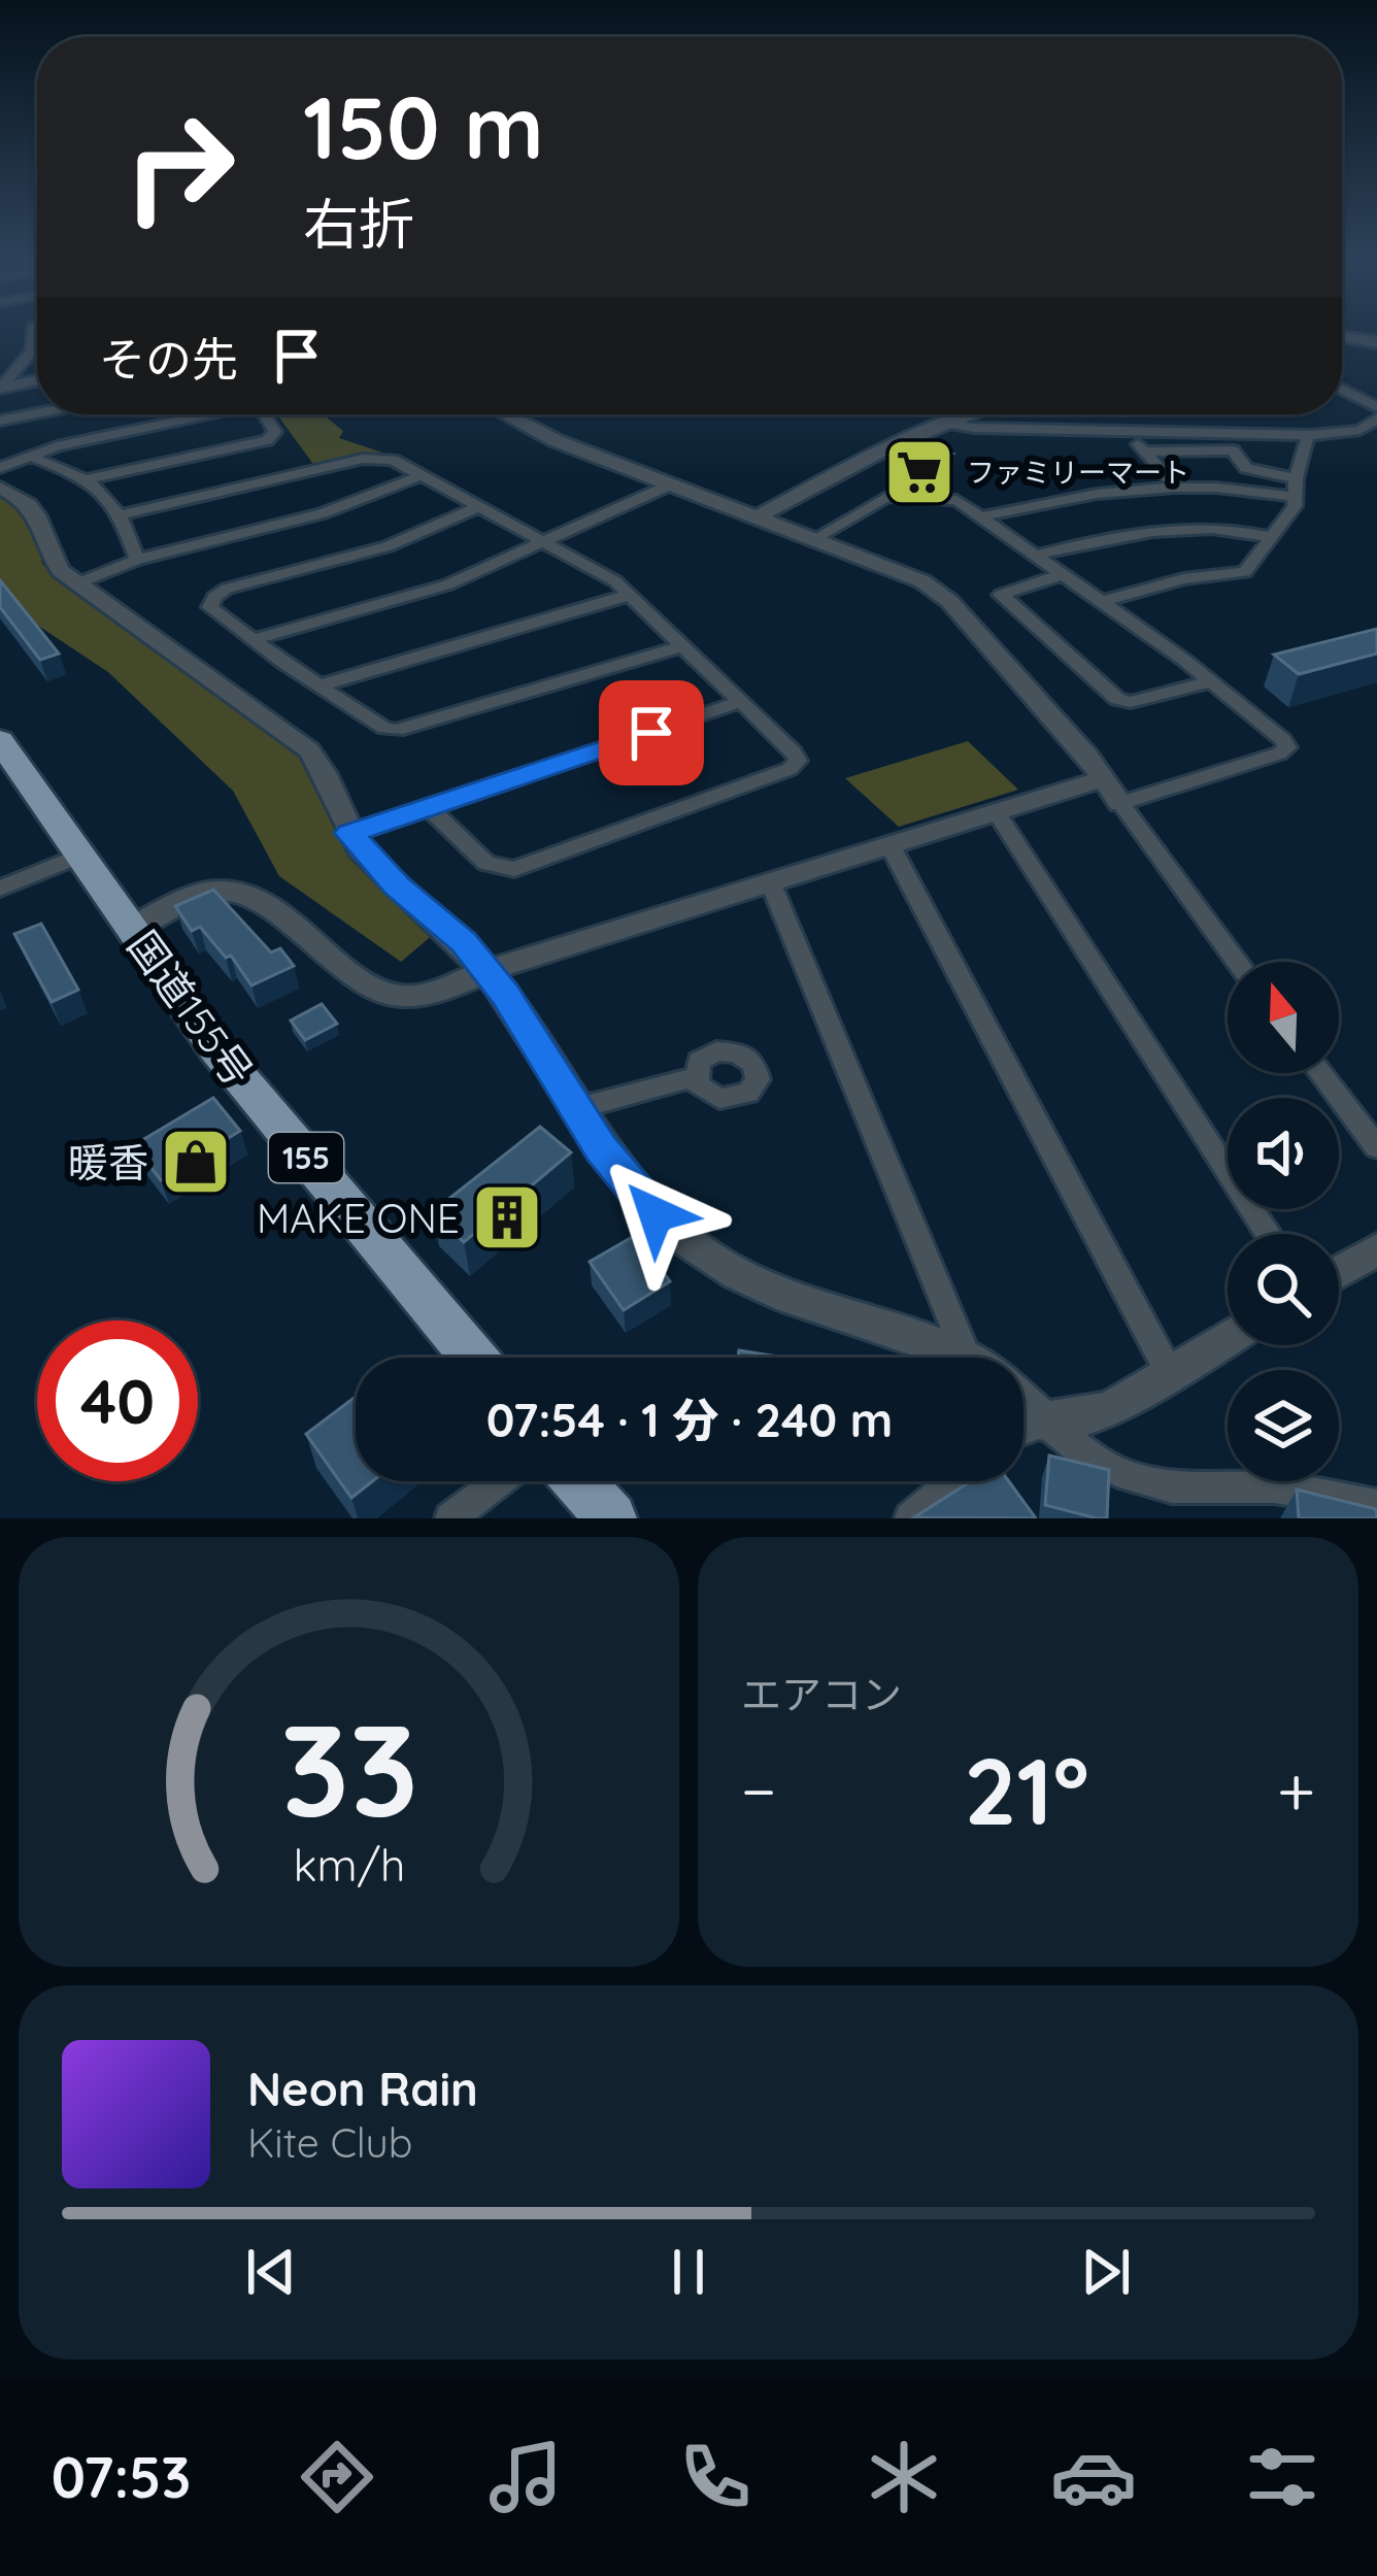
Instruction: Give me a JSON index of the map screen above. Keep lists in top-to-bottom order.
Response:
{
  "streets": {
    "highway": ["国道155号", "155"]
  },
  "places": {
    "supermarket": ["ファミリーマート"],
    "shop": ["暖香"],
    "building": ["MAKE ONE"]
  },
  "north": "top",
  "page": {
    "turn": ["150 m", "右折"],
    "then": "その先",
    "limit": "40",
    "trip": "07:54 · 1 分 · 240 m",
    "tile": "エアコン",
    "heat": ["−", "21°", "+"],
    "song": ["Neon Rain", "Kite Club"],
    "tabs": "07:53",
    "gauge": ["33", "km/h"]
  }
}
